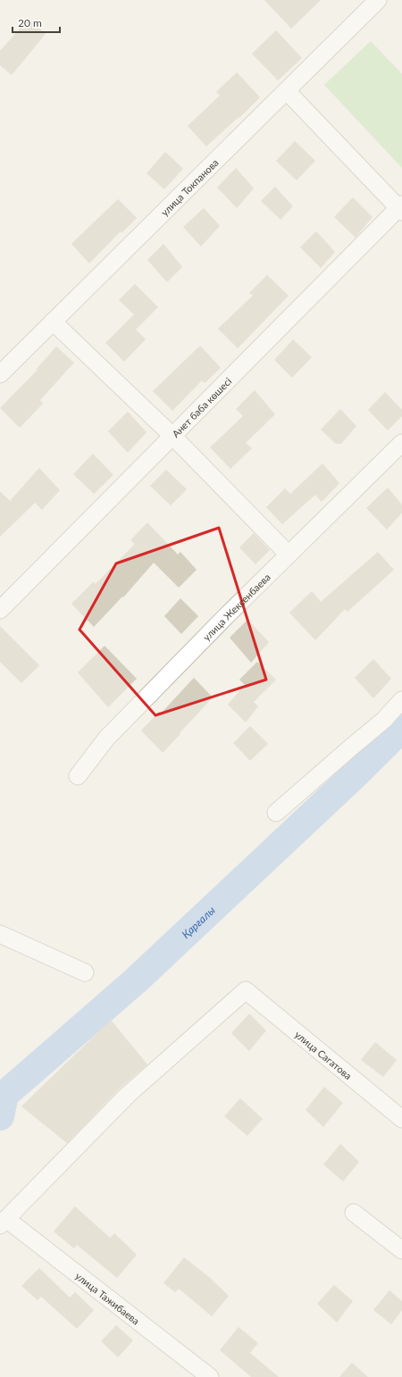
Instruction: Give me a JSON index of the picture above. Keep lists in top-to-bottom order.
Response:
{
  "streets": {
    "street": [
      "улица Токпанова",
      "Анет баба көшесі",
      "улица Жексенбаева",
      "улица Сагатова",
      "улица Тажибаева"
    ]
  },
  "crossings": [
    ["улица Сагатова", "улица Тажибаева"]
  ],
  "water": ["Қарғалы"],
  "scale_bar": "20 m"
}
